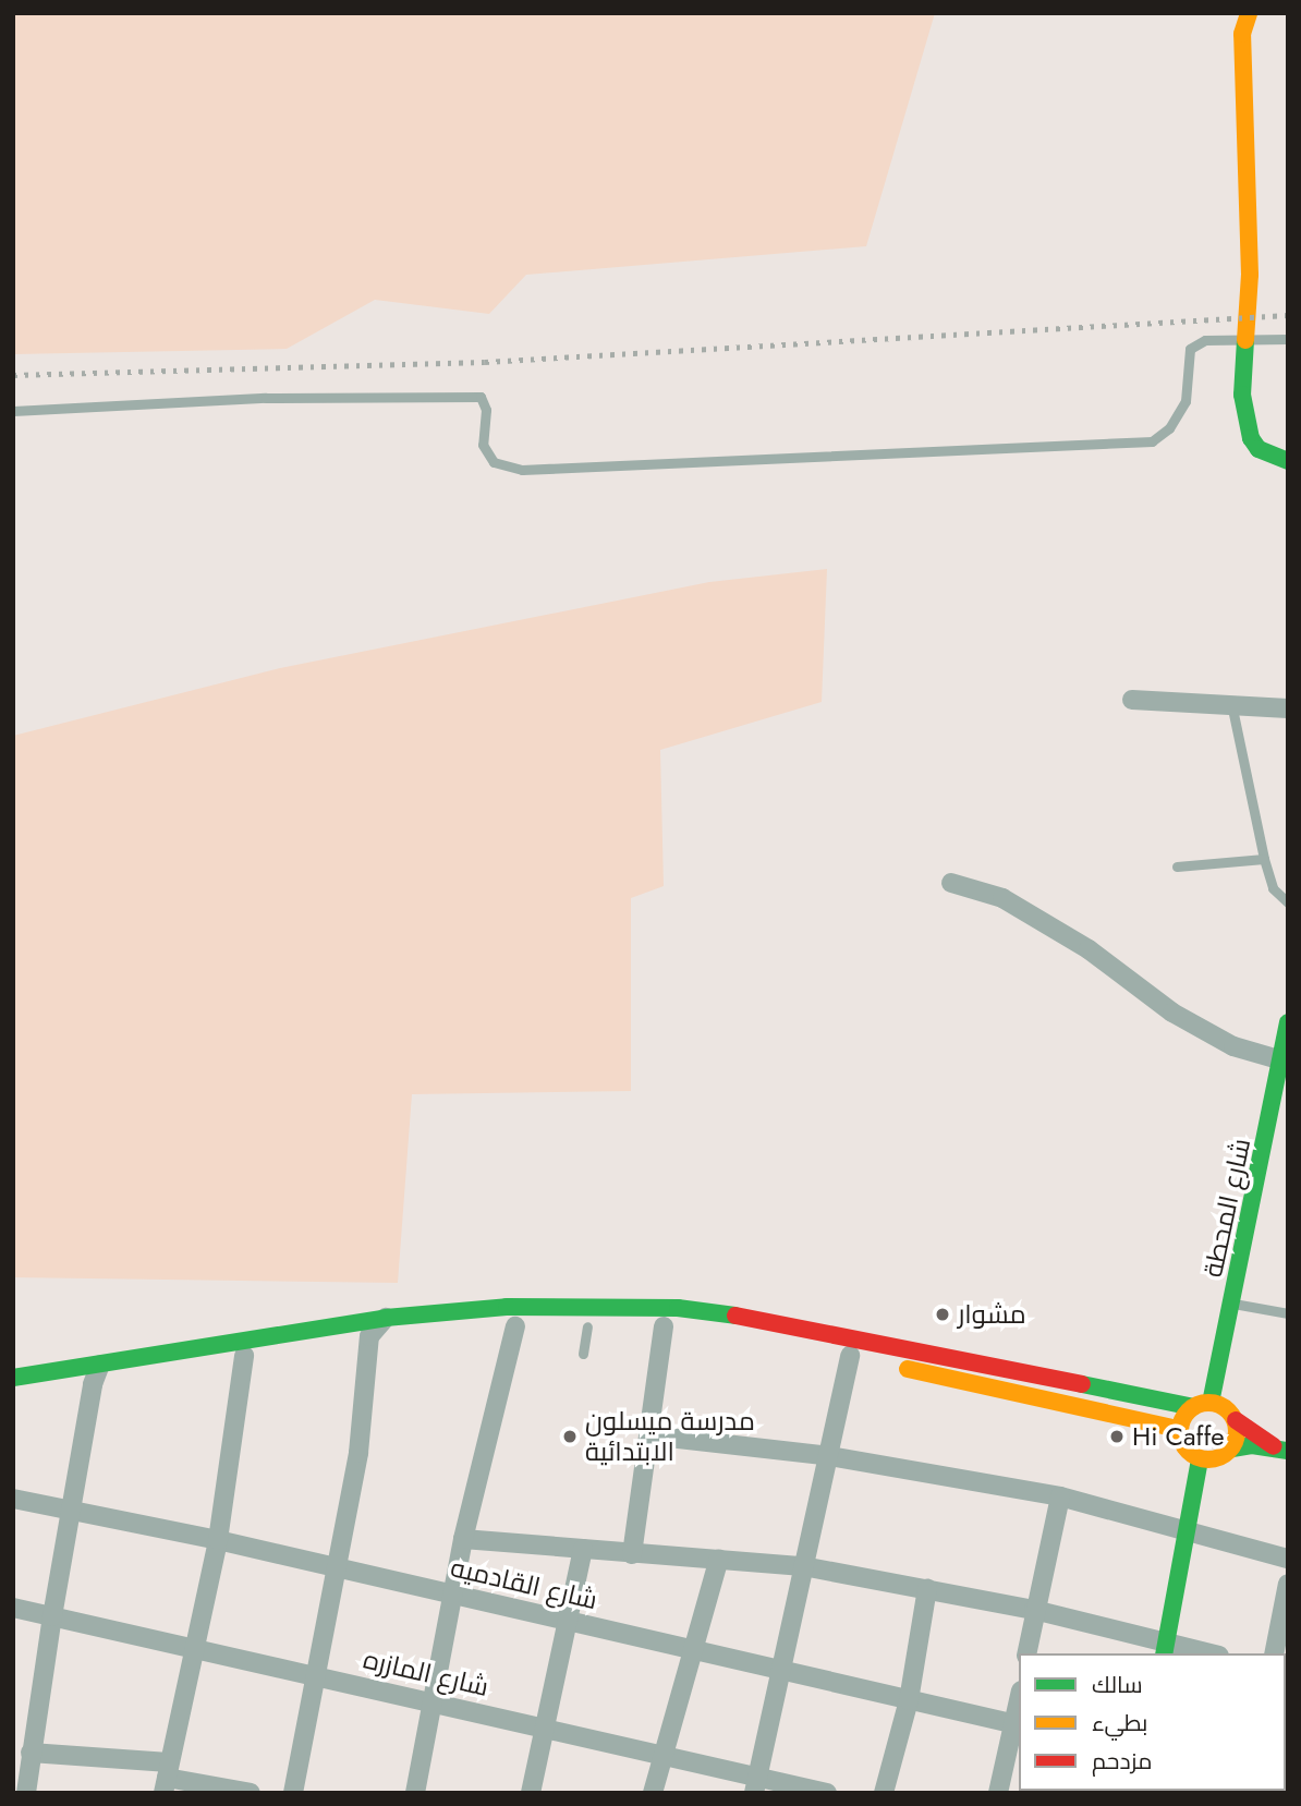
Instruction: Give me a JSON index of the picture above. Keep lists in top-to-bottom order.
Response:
{
  "streets": {
    "main road": ["شارع المحطة"],
    "street": ["شارع القادميه", "شارع المازره"]
  },
  "places": ["مشوار", "مدرسة ميسلون الابتدائية", "Hi Caffe"],
  "legend": ["سالك", "بطيء", "مزدحم"]
}
